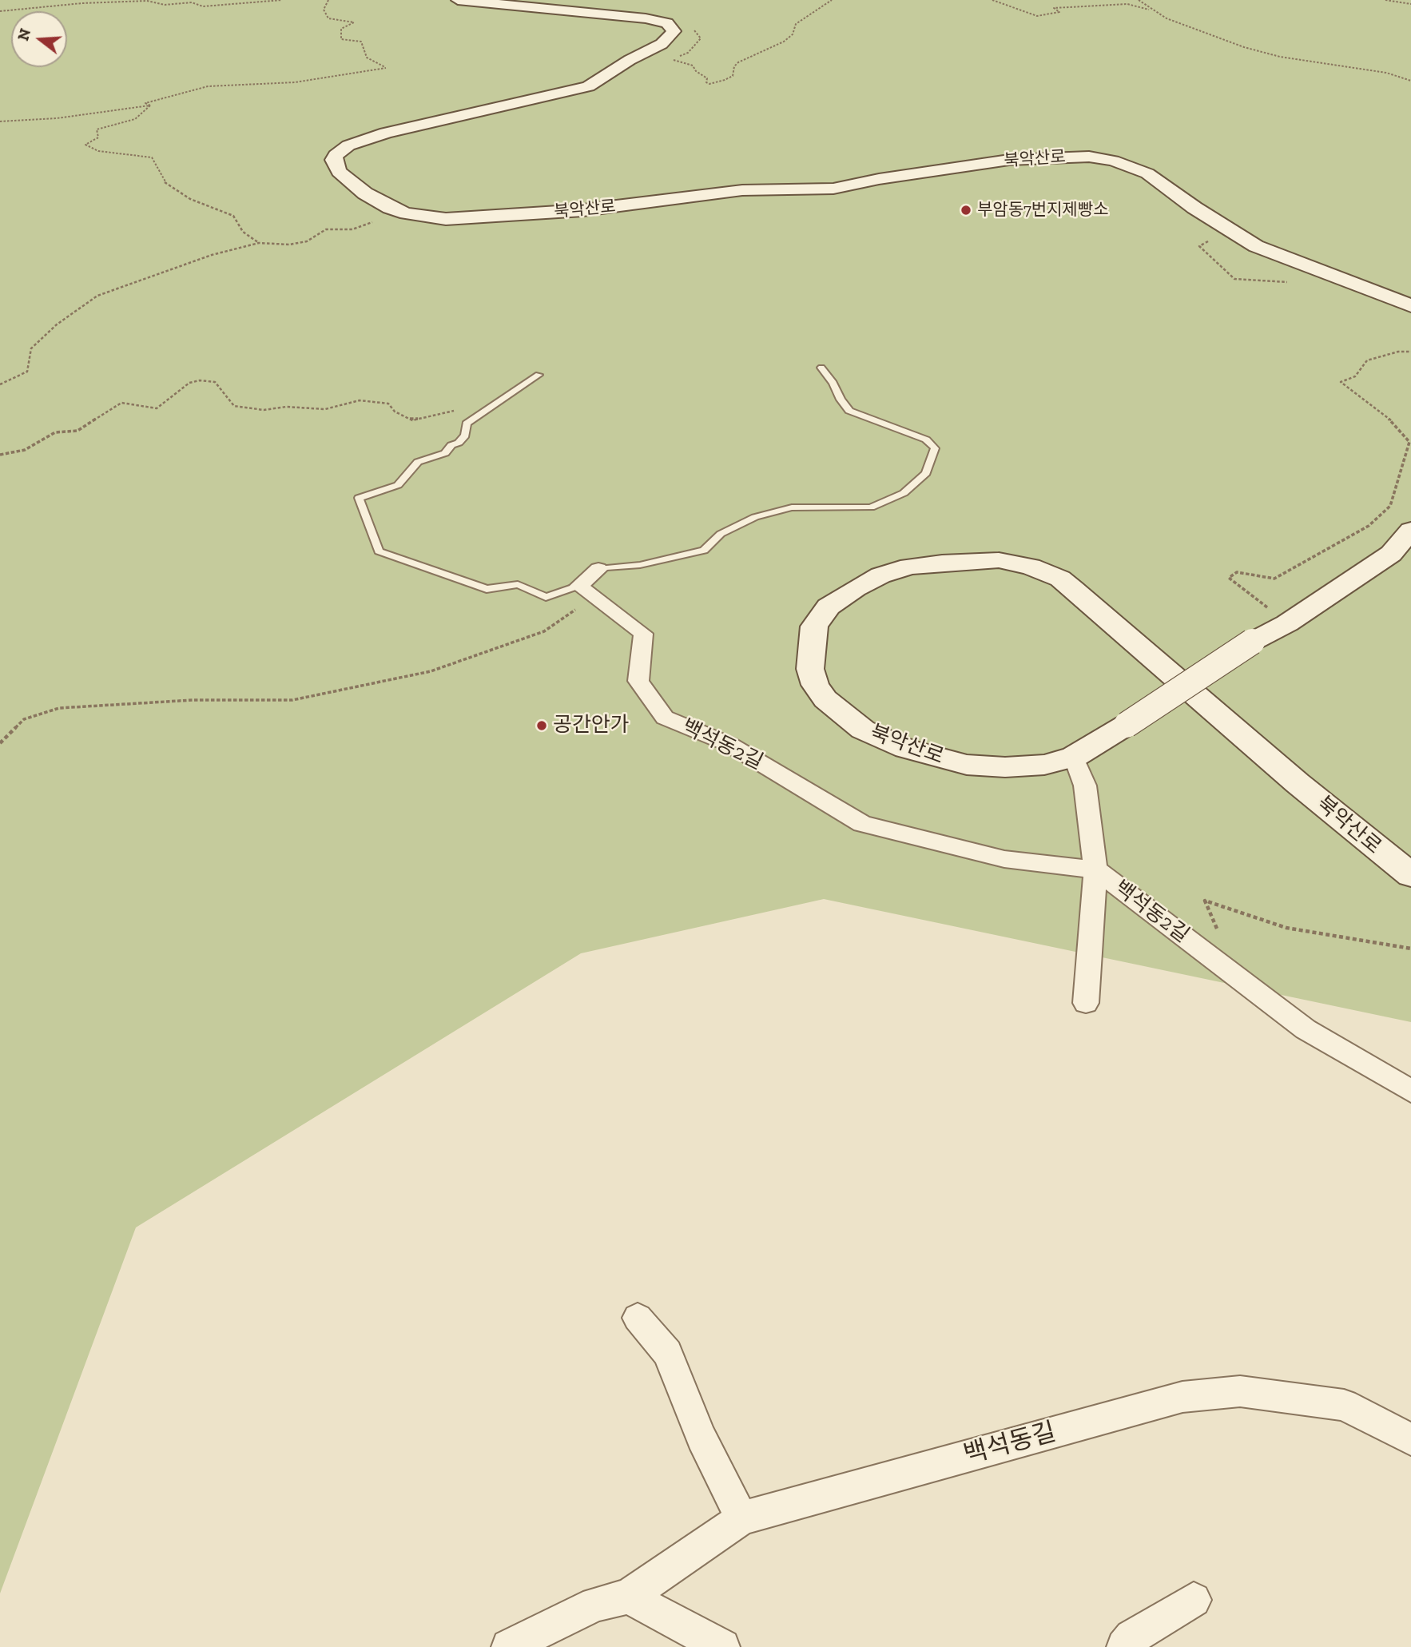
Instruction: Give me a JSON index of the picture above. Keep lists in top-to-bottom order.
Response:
{
  "streets": {
    "street": ["북악산로", "백석동2길", "백석동길"]
  },
  "places": ["부암동7번지제빵소", "공간안가"],
  "north": "left"
}
